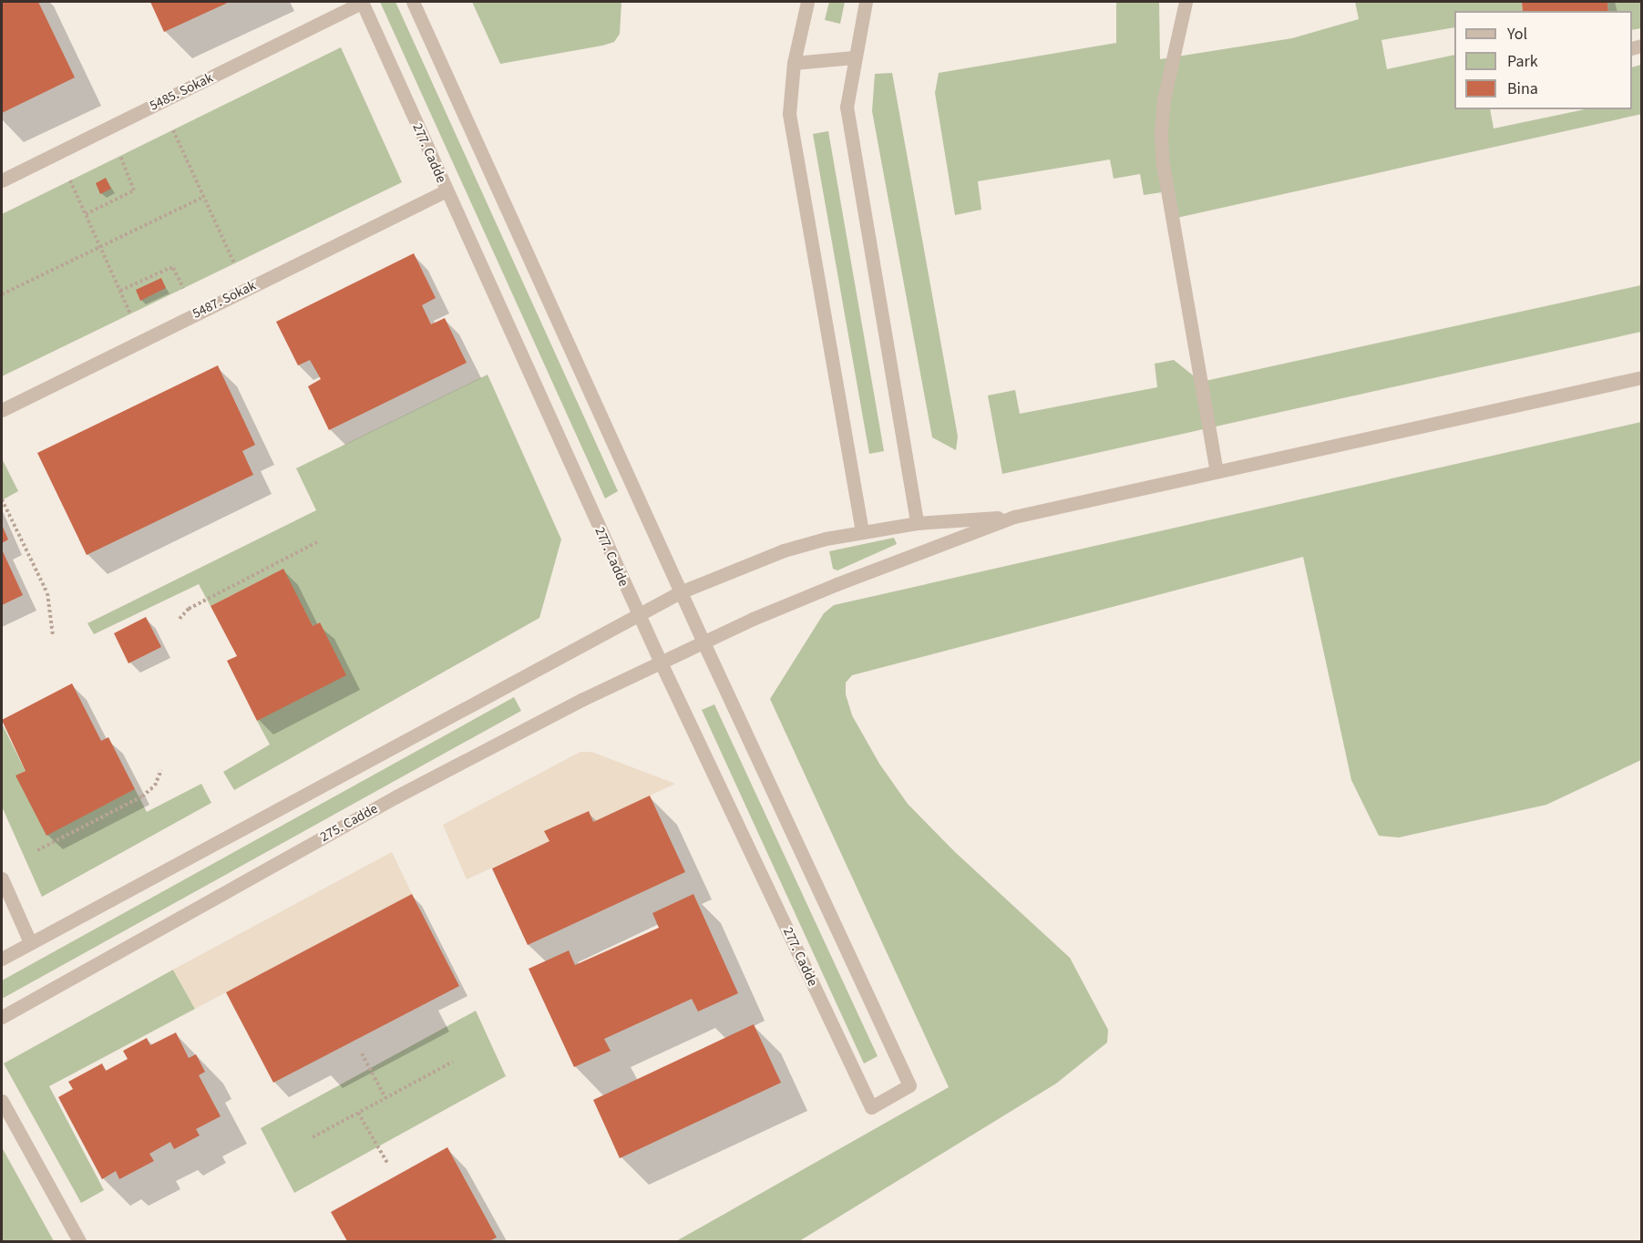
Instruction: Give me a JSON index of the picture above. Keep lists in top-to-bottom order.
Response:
{
  "streets": {
    "street": [
      "5485. Sokak",
      "277. Cadde",
      "5487. Sokak",
      "275. Cadde"
    ]
  },
  "crossings": [
    ["5485. Sokak", "277. Cadde"],
    ["277. Cadde", "5487. Sokak"],
    ["277. Cadde", "275. Cadde"]
  ],
  "legend": ["Yol", "Park", "Bina"]
}
